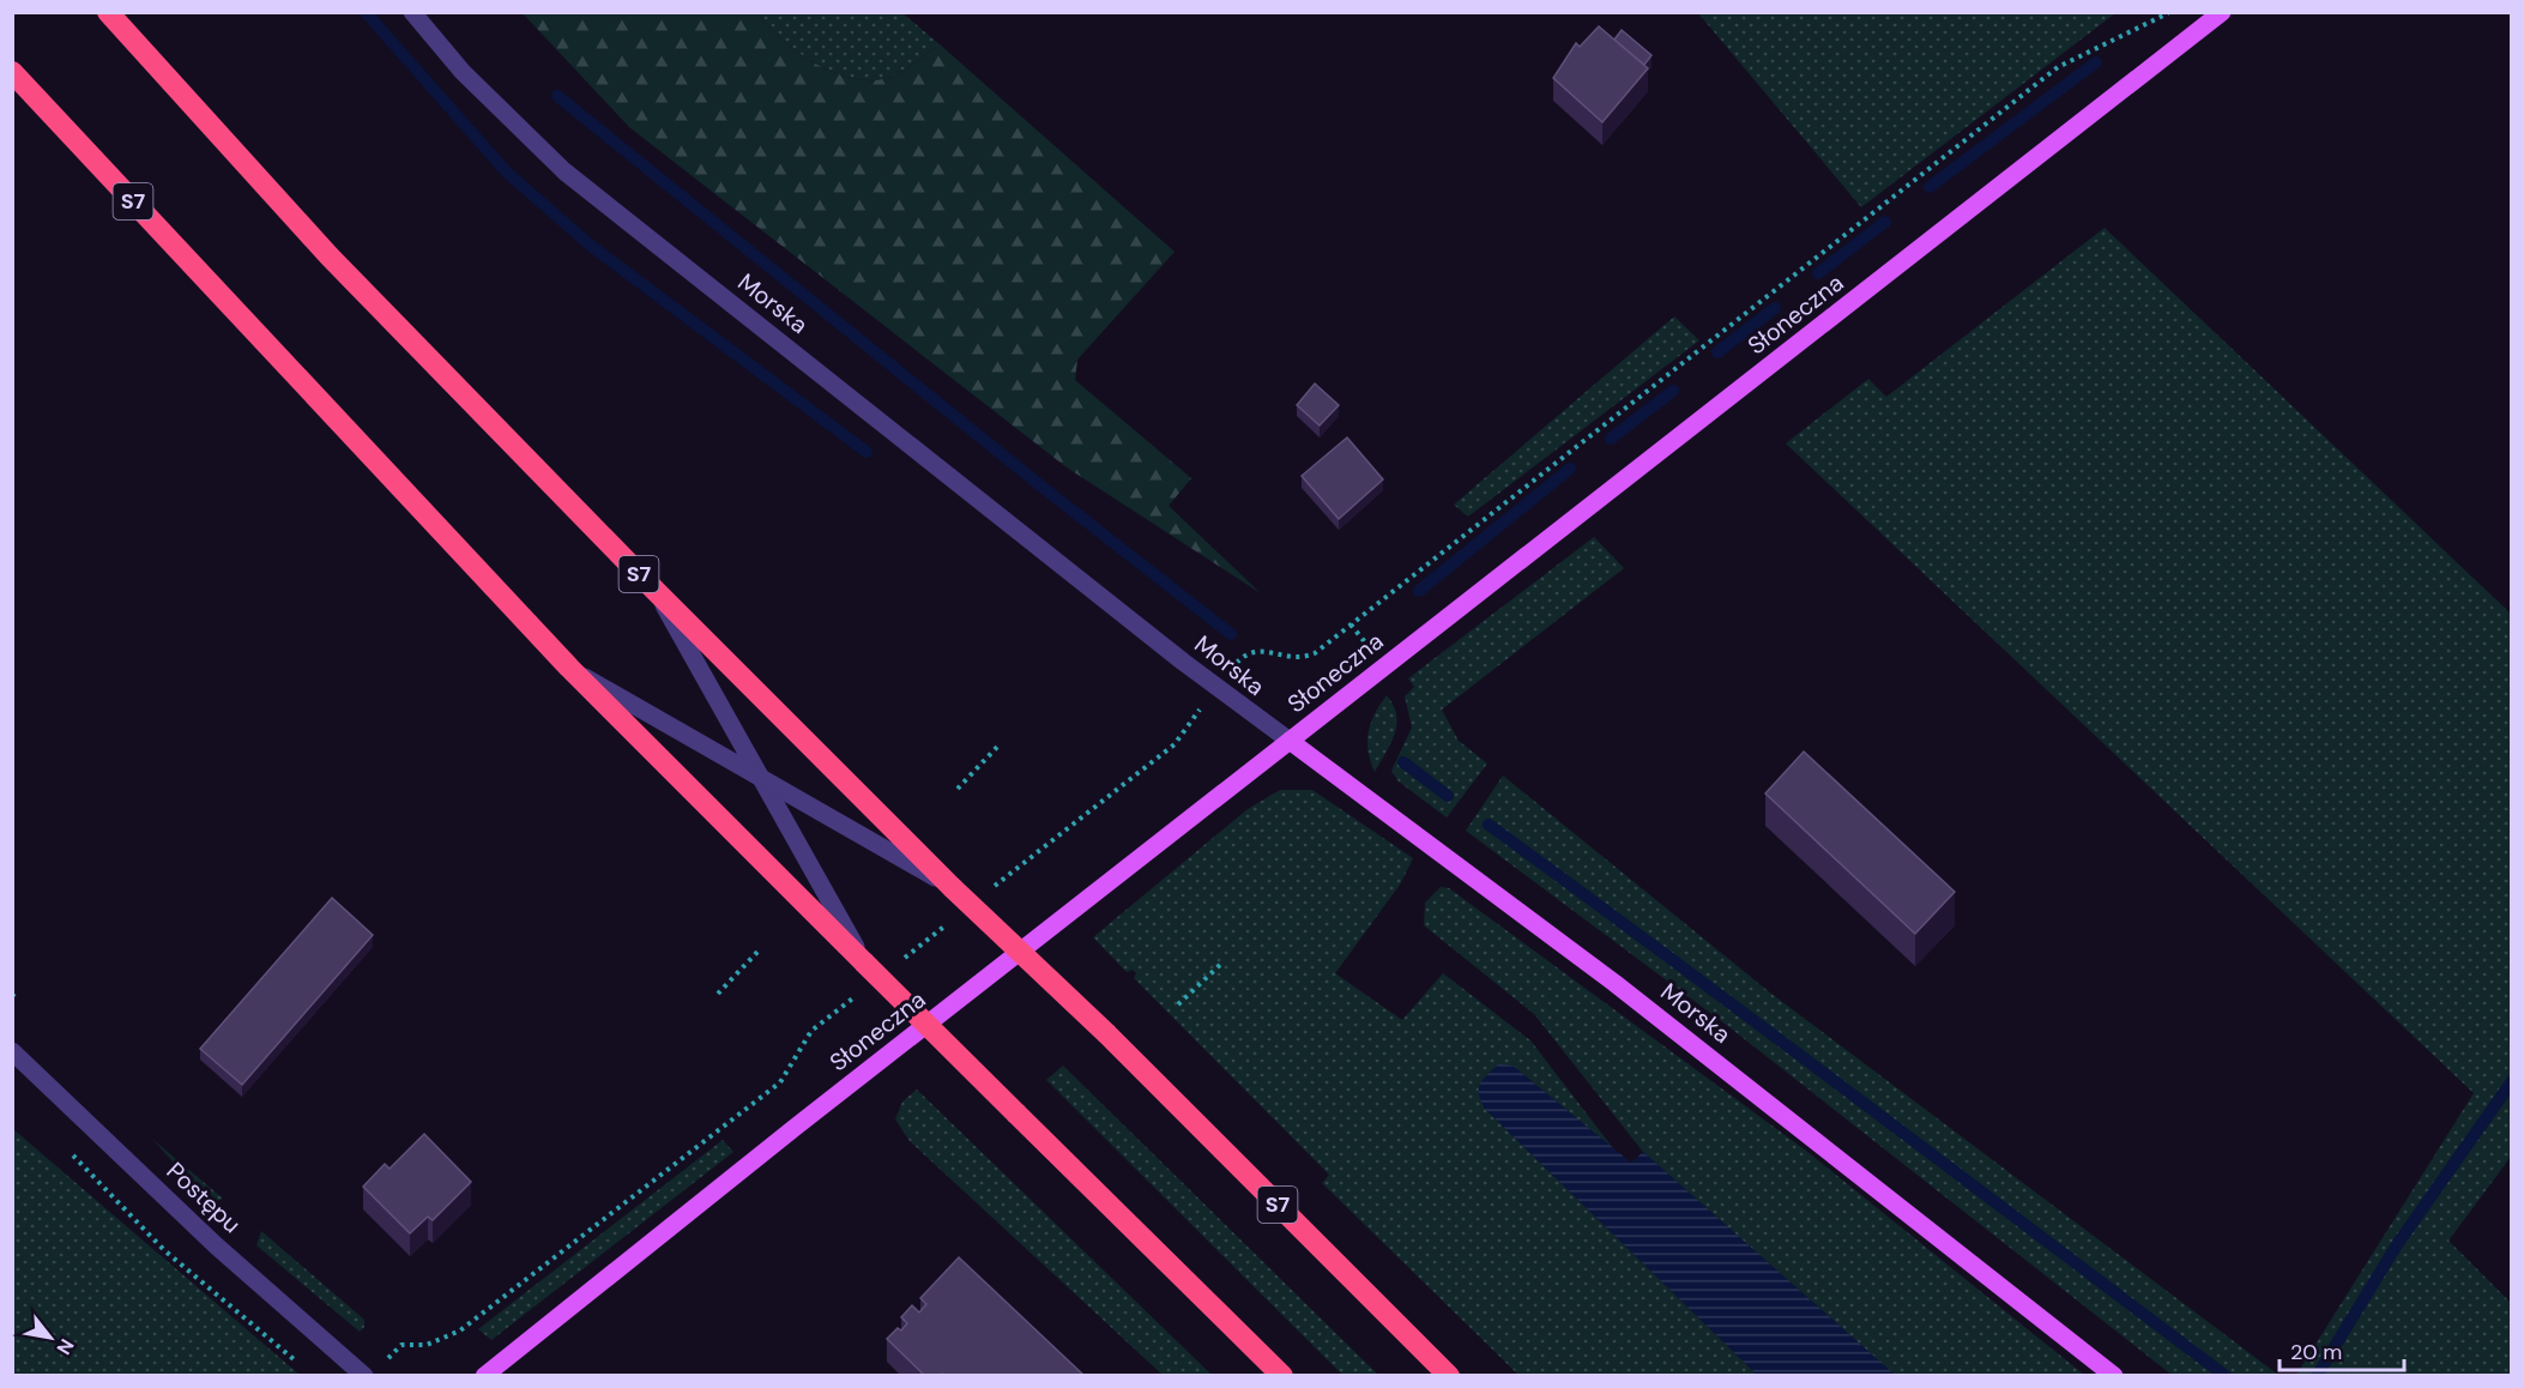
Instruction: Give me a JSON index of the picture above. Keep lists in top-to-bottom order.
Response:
{
  "streets": {
    "highway": ["S7"],
    "main road": ["Morska", "Słoneczna"],
    "street": ["Postępu"]
  },
  "crossings": [
    ["Morska", "Słoneczna"]
  ],
  "scale_bar": "20 m",
  "north": "bottom right"
}
